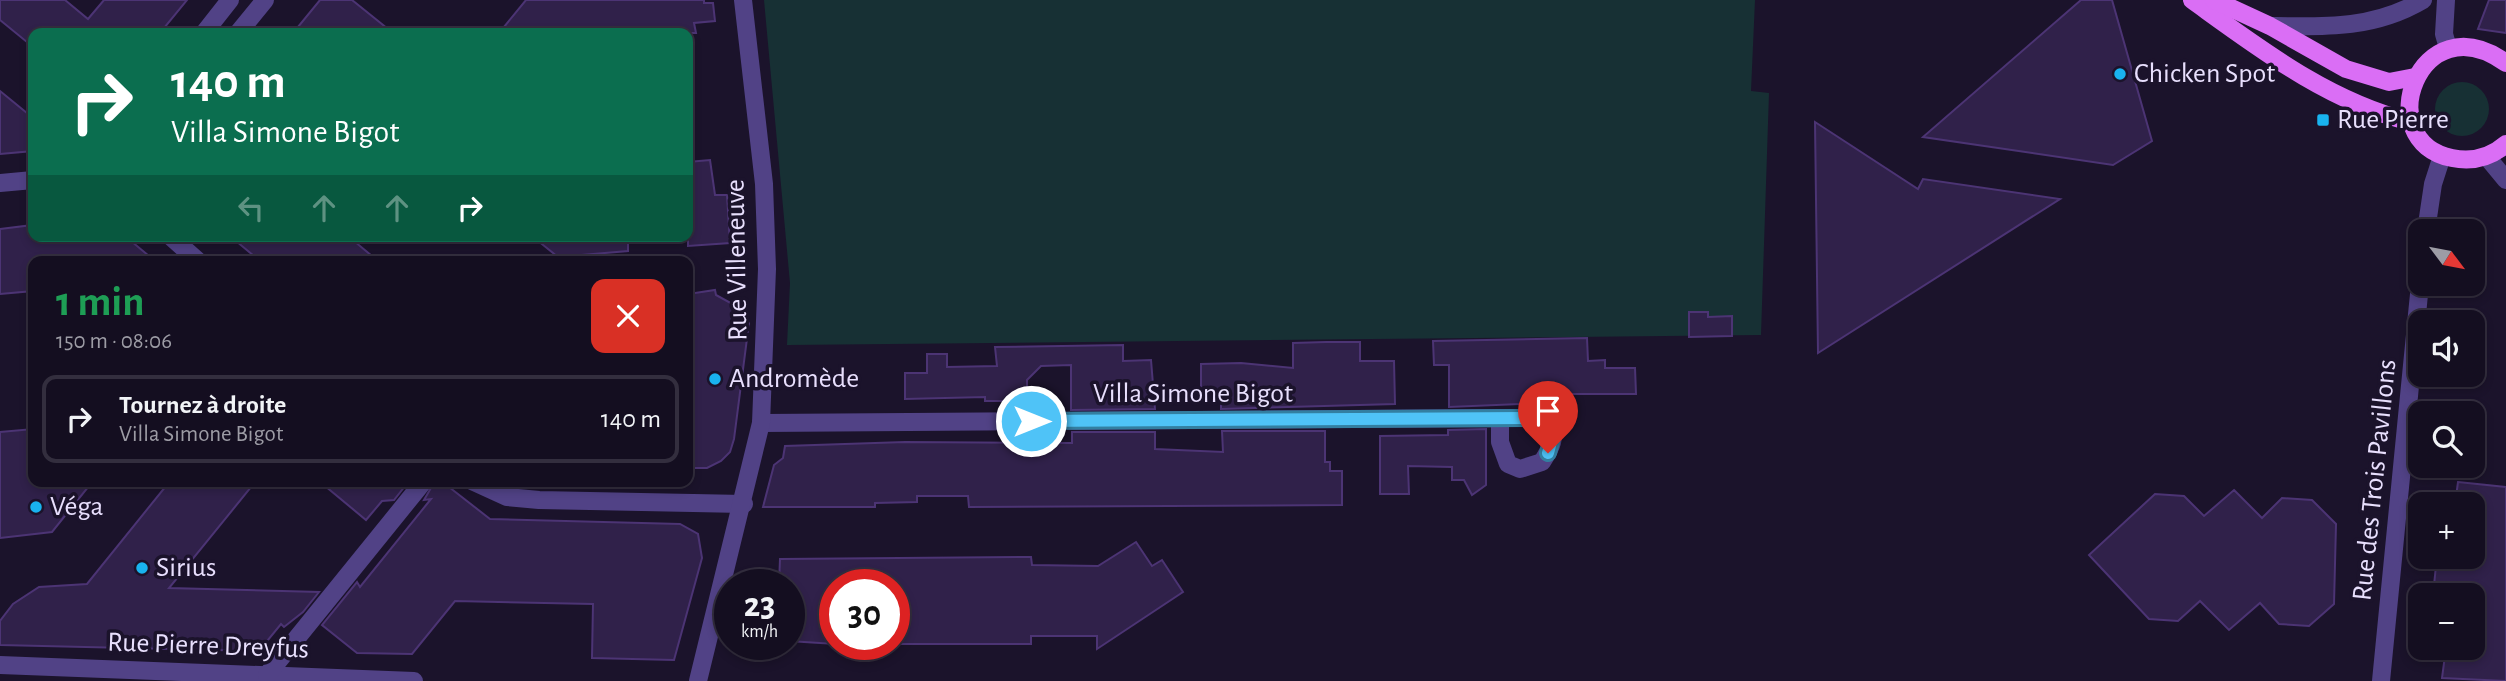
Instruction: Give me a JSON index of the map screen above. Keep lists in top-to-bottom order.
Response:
{
  "streets": {
    "street": [
      "Rue Villeneuve",
      "Villa Simone Bigot",
      "Rue des Trois Pavillons",
      "Rue Pierre Dreyfus"
    ]
  },
  "crossings": [
    ["Rue Villeneuve", "Villa Simone Bigot"]
  ],
  "places": {
    "other": [
      "Chicken Spot",
      "Andromède",
      "Véga",
      "Sirius"
    ],
    "transit": ["Rue Pierre"]
  },
  "north": "bottom right",
  "page": {
    "turn": ["140 m", "Villa Simone Bigot"],
    "map_buttons": ["+", "−"],
    "heading": ["1 min", "150 m · 08:06"],
    "list": [
      {
        "name": "Tournez à droite",
        "note": "Villa Simone Bigot",
        "value": "140 m"
      }
    ],
    "speed": "23 km/h",
    "limit": "30"
  }
}
